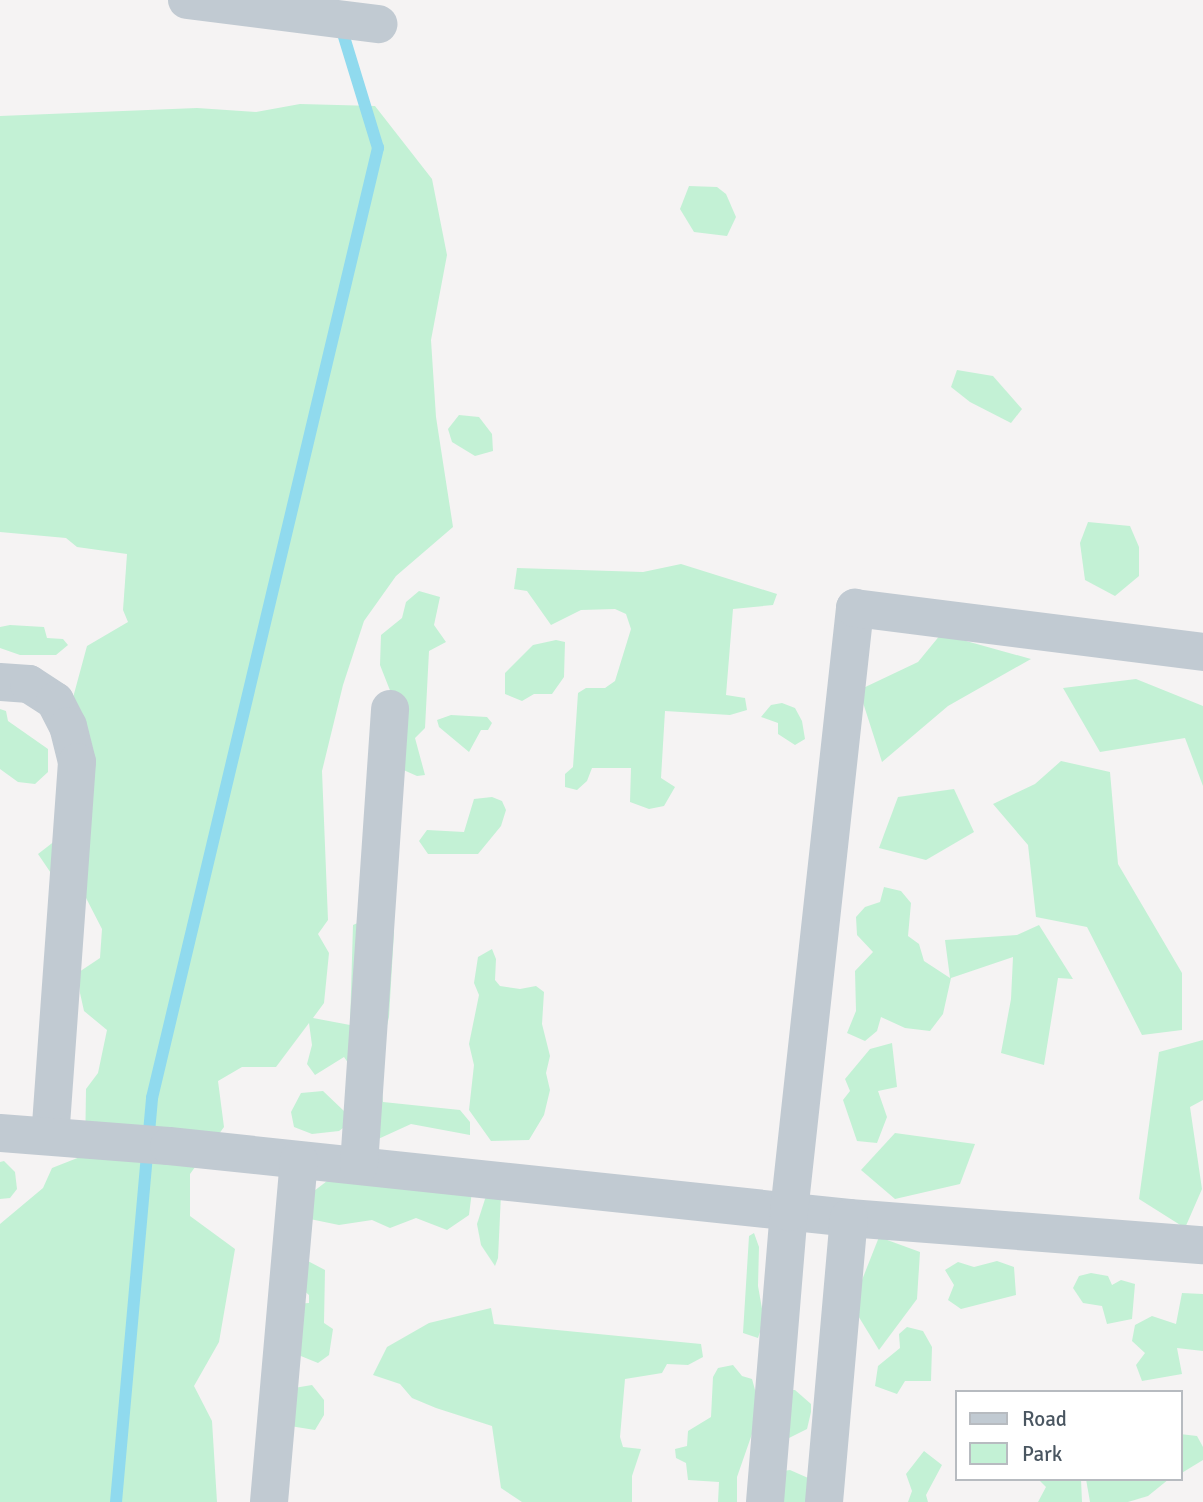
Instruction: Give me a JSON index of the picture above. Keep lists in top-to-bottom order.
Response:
{
  "legend": ["Road", "Park"]
}
